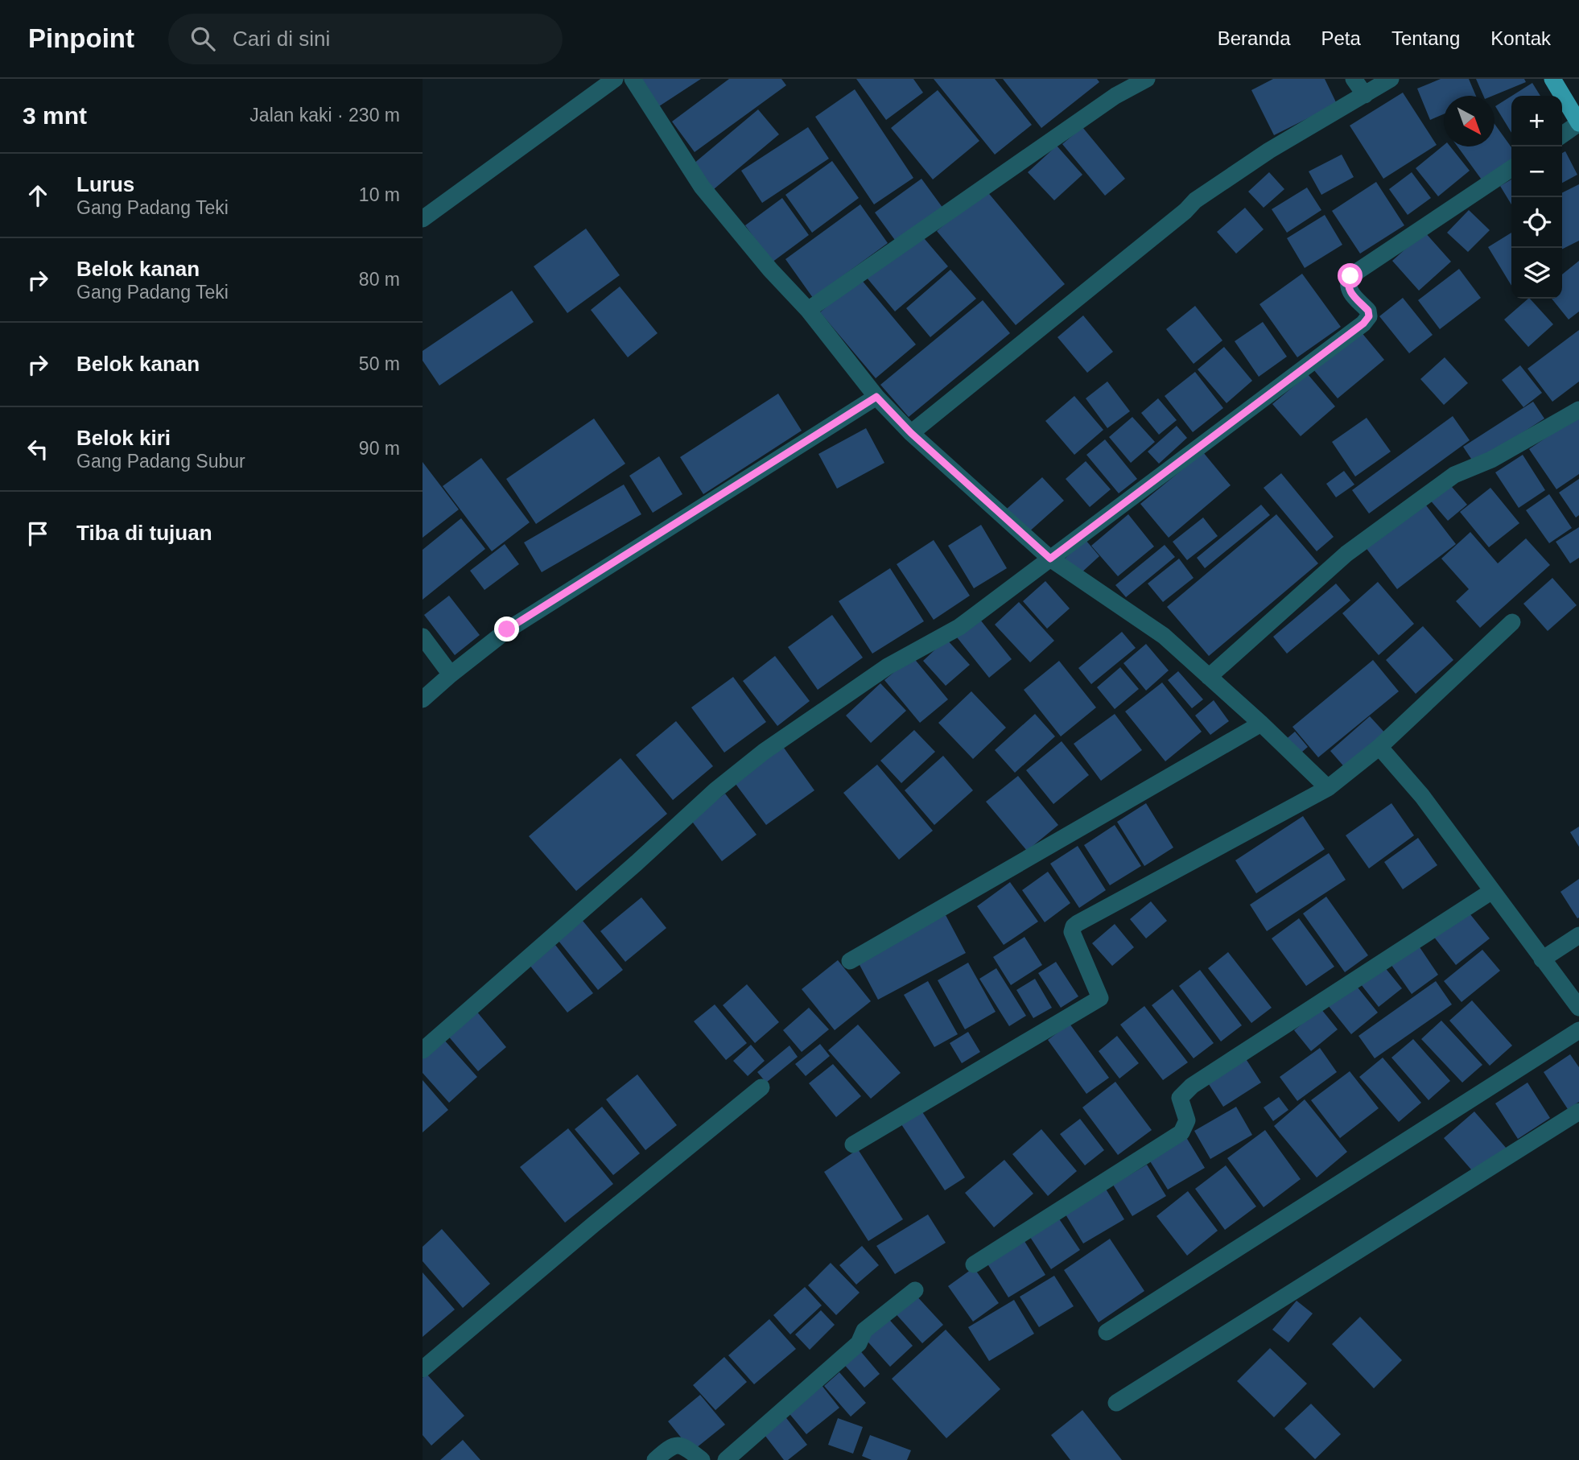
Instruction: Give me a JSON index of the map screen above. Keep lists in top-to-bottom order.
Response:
{
  "north": "bottom right",
  "page": {
    "header": "Pinpoint",
    "search": "Cari di sini",
    "nav": [
      "Beranda",
      "Peta",
      "Tentang",
      "Kontak"
    ],
    "heading": ["3 mnt", "Jalan kaki · 230 m"],
    "map_buttons": ["+", "−"],
    "list": [
      ["Lurus", "Gang Padang Teki", "10 m"],
      ["Belok kanan", "Gang Padang Teki", "80 m"],
      ["Belok kanan", "50 m"],
      ["Belok kiri", "Gang Padang Subur", "90 m"],
      "Tiba di tujuan"
    ]
  }
}
